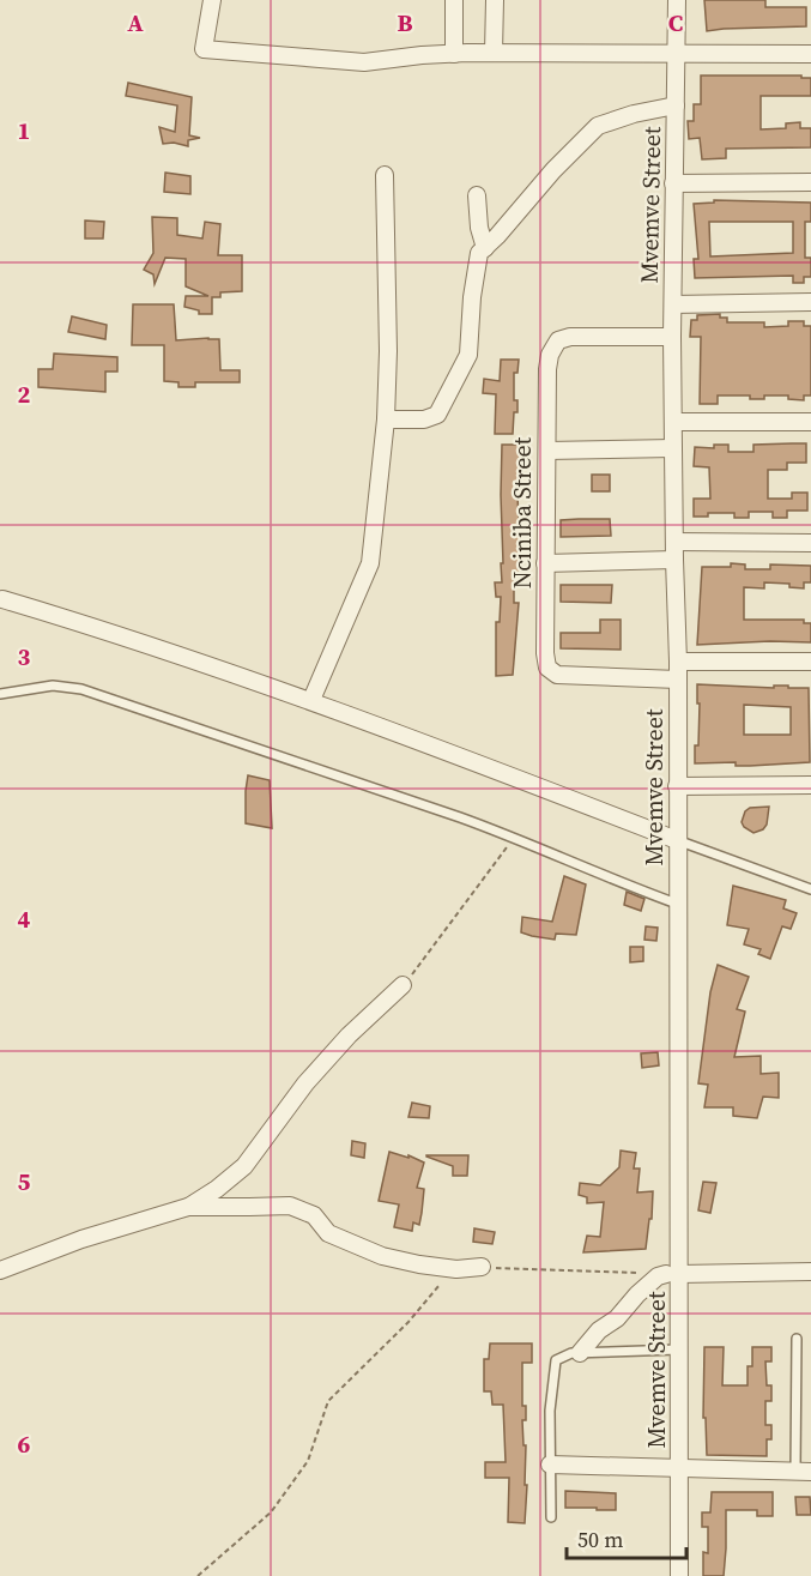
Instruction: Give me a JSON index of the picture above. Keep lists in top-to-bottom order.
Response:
{
  "streets": {
    "street": ["Mvemve Street", "Nciniba Street"]
  },
  "crossings": [
    ["Mvemve Street", "Nciniba Street"]
  ],
  "scale_bar": "50 m",
  "grid": {
    "columns": ["A", "B", "C"],
    "rows": [
      "1",
      "2",
      "3",
      "4",
      "5",
      "6"
    ]
  }
}
